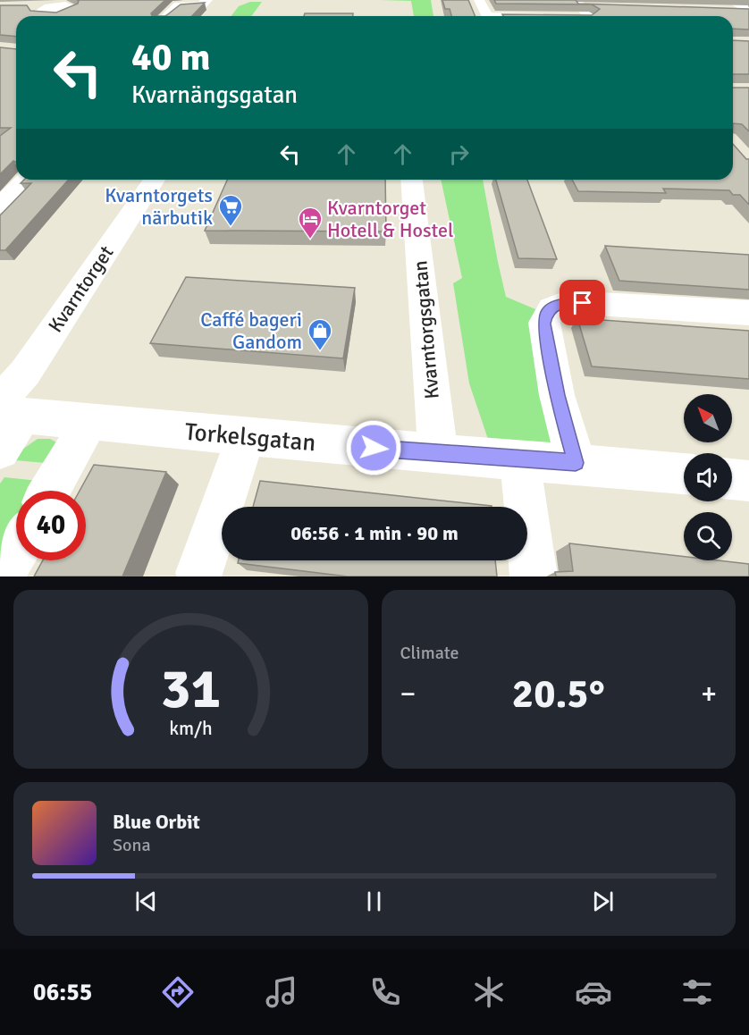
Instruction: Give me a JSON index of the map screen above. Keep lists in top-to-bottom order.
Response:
{
  "streets": {
    "street": ["Kvarntorget", "Kvarntorgsgatan", "Torkelsgatan"]
  },
  "crossings": [
    ["Kvarntorget", "Torkelsgatan"],
    ["Kvarntorgsgatan", "Torkelsgatan"]
  ],
  "places": {
    "supermarket": ["Kvarntorgets närbutik"],
    "hotel": ["Kvarntorget Hotell & Hostel"],
    "shop": ["Caffé bageri Gandom"]
  },
  "north": "top left",
  "page": {
    "turn": ["40 m", "Kvarnängsgatan"],
    "limit": "40",
    "trip": "06:56 · 1 min · 90 m",
    "tile": "Climate",
    "heat": ["−", "20.5°", "+"],
    "song": ["Blue Orbit", "Sona"],
    "tabs": "06:55",
    "gauge": ["31", "km/h"]
  }
}
